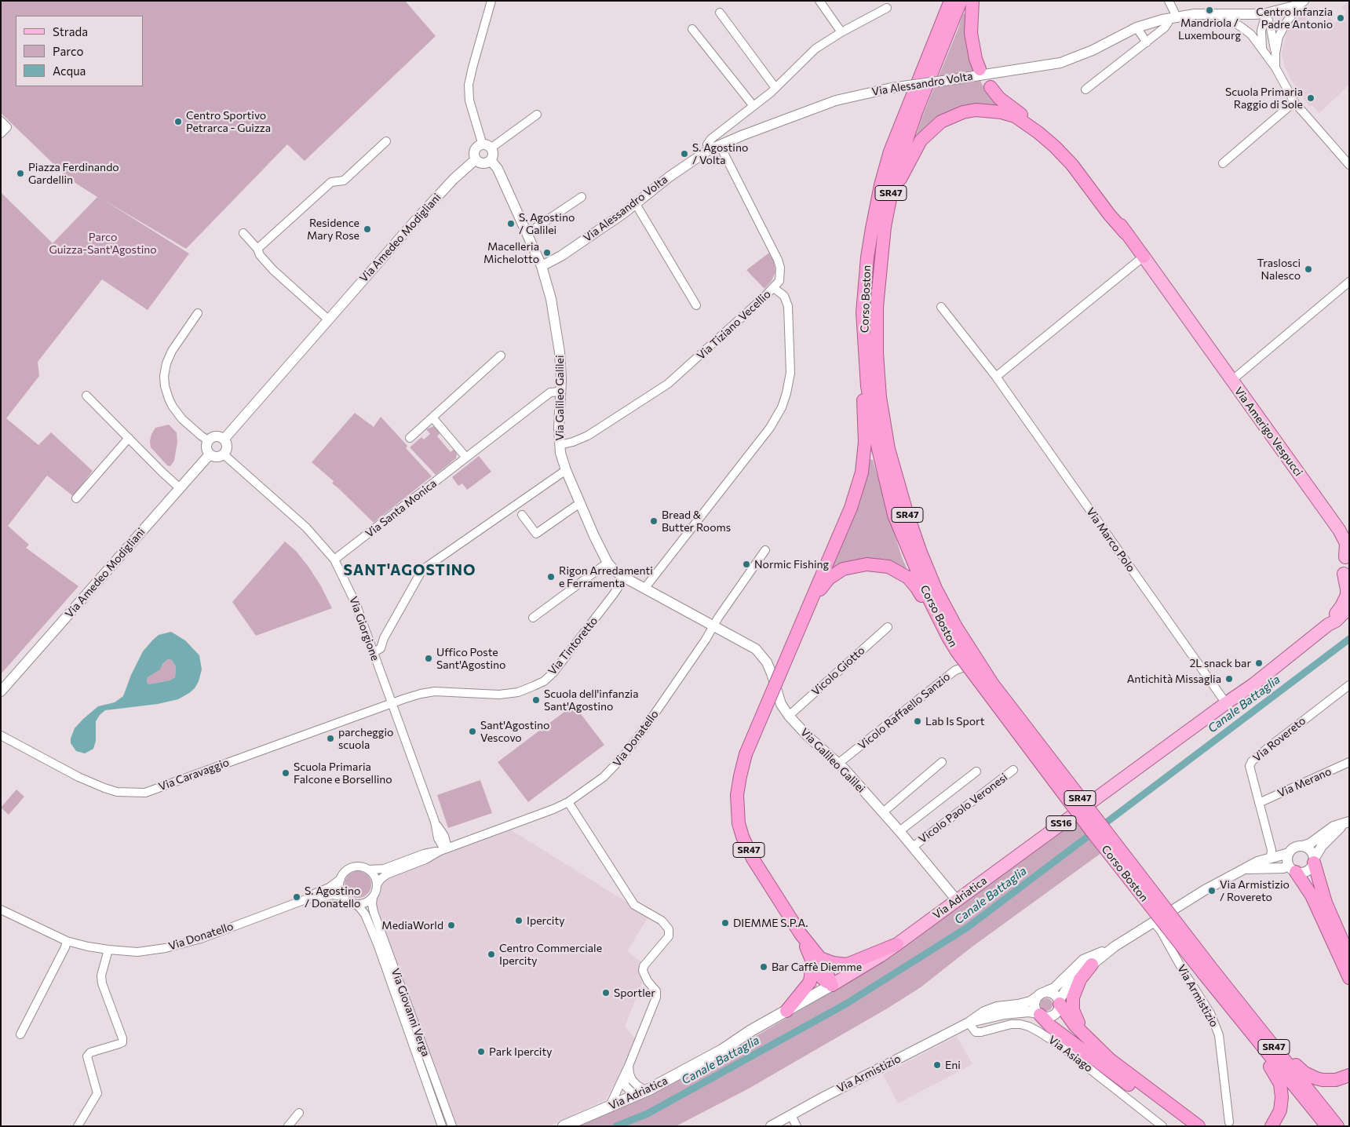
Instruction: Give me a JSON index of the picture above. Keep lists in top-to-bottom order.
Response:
{
  "streets": {
    "highway": ["SR47", "Corso Boston"],
    "main road": ["Via Amerigo Vespucci", "SS16", "Via Adriatica"],
    "street": [
      "Via Alessandro Volta",
      "Via Amedeo Modigliani",
      "Via Tiziano Vecellio",
      "Via Galileo Galilei",
      "Via Santa Monica",
      "Via Marco Polo",
      "Via Giorgione",
      "Via Tintoretto",
      "Vicolo Giotto",
      "Vicolo Raffaello Sanzio",
      "Via Donatello",
      "Via Rovereto",
      "Via Caravaggio",
      "Via Merano",
      "Vicolo Paolo Veronesi",
      "Via Armistizio",
      "Via Giovanni Verga",
      "Via Asiago"
    ]
  },
  "crossings": [
    ["Via Alessandro Volta", "Via Tiziano Vecellio"],
    ["Via Alessandro Volta", "Via Galileo Galilei"],
    ["SR47", "Corso Boston"],
    ["SR47", "Via Adriatica"],
    ["Via Amedeo Modigliani", "Via Galileo Galilei"],
    ["Via Amedeo Modigliani", "Via Giorgione"],
    ["Corso Boston", "Via Armistizio"],
    ["Via Tiziano Vecellio", "Via Galileo Galilei"],
    ["Via Galileo Galilei", "Via Santa Monica"],
    ["Via Galileo Galilei", "Via Tintoretto"],
    ["Via Galileo Galilei", "Vicolo Giotto"],
    ["Via Galileo Galilei", "Vicolo Raffaello Sanzio"],
    ["Via Galileo Galilei", "Via Donatello"],
    ["Via Galileo Galilei", "Vicolo Paolo Veronesi"],
    ["Via Galileo Galilei", "Via Adriatica"],
    ["Via Amerigo Vespucci", "SS16"],
    ["Via Santa Monica", "Via Giorgione"],
    ["Via Marco Polo", "Via Adriatica"],
    ["Via Giorgione", "Via Tintoretto"],
    ["Via Giorgione", "Via Donatello"],
    ["Via Giorgione", "Via Caravaggio"],
    ["Via Tintoretto", "Via Caravaggio"],
    ["Via Donatello", "Via Giovanni Verga"],
    ["Via Rovereto", "Via Merano"],
    ["Via Rovereto", "Via Armistizio"],
    ["SS16", "Via Adriatica"],
    ["Via Armistizio", "Via Asiago"]
  ],
  "districts": ["SANT'AGOSTINO"],
  "water": ["Canale Battaglia"],
  "parks": ["Parco Guizza-Sant'Agostino"],
  "places": [
    "Mandriola / Luxembourg",
    "Centro Infanzia Padre Antonio",
    "Scuola Primaria Raggio di Sole",
    "Centro Sportivo Petrarca - Guizza",
    "S. Agostino / Volta",
    "Piazza Ferdinando Gardellin",
    "S. Agostino / Galilei",
    "Residence Mary Rose",
    "Macelleria Michelotto",
    "Traslosci Nalesco",
    "Bread & Butter Rooms",
    "Normic Fishing",
    "Rigon Arredamenti e Ferramenta",
    "Uffico Poste Sant'Agostino",
    "2L snack bar",
    "Antichità Missaglia",
    "Scuola dell'infanzia Sant'Agostino",
    "Lab Is Sport",
    "Sant'Agostino Vescovo",
    "parcheggio scuola",
    "Scuola Primaria Falcone e Borsellino",
    "Via Armistizio / Rovereto",
    "S. Agostino / Donatello",
    "Ipercity",
    "DIEMME S.P.A.",
    "MediaWorld",
    "Centro Commerciale Ipercity",
    "Bar Caffè Diemme",
    "Sportler",
    "Park Ipercity",
    "Eni"
  ],
  "legend": ["Strada", "Parco", "Acqua"]
}
